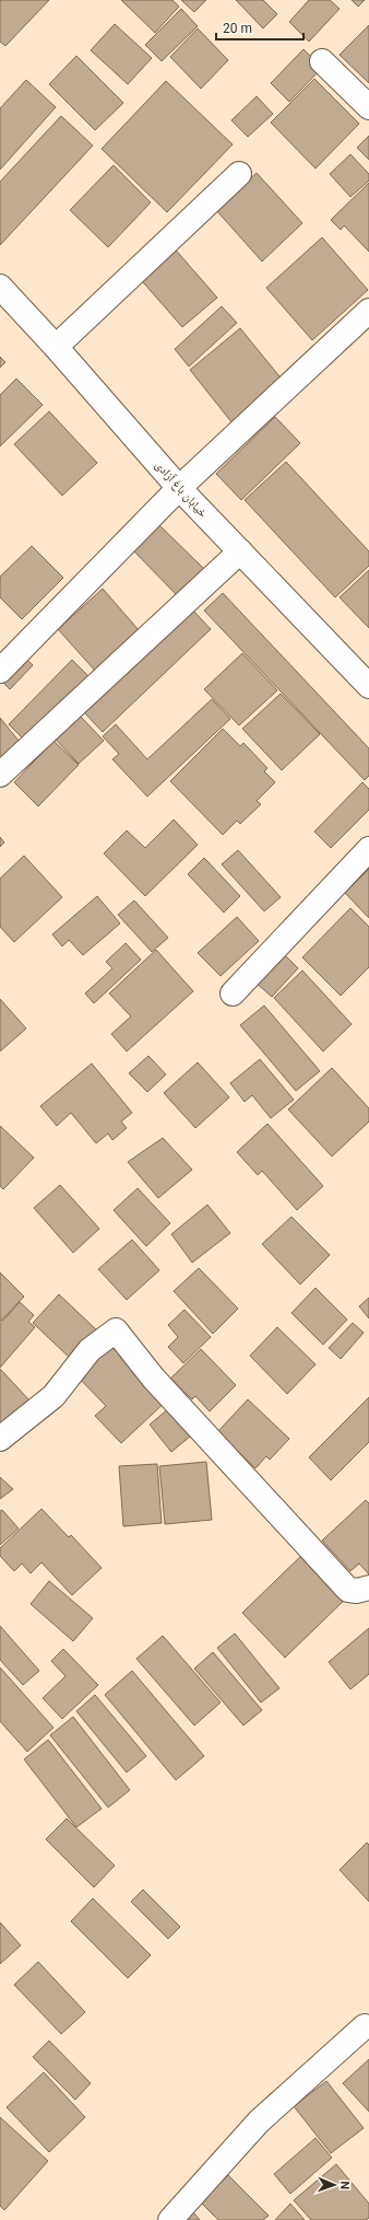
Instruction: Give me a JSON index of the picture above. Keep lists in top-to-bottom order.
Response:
{
  "streets": {
    "street": ["خیابان باغ آزادی"]
  },
  "scale_bar": "20 m",
  "north": "right"
}
